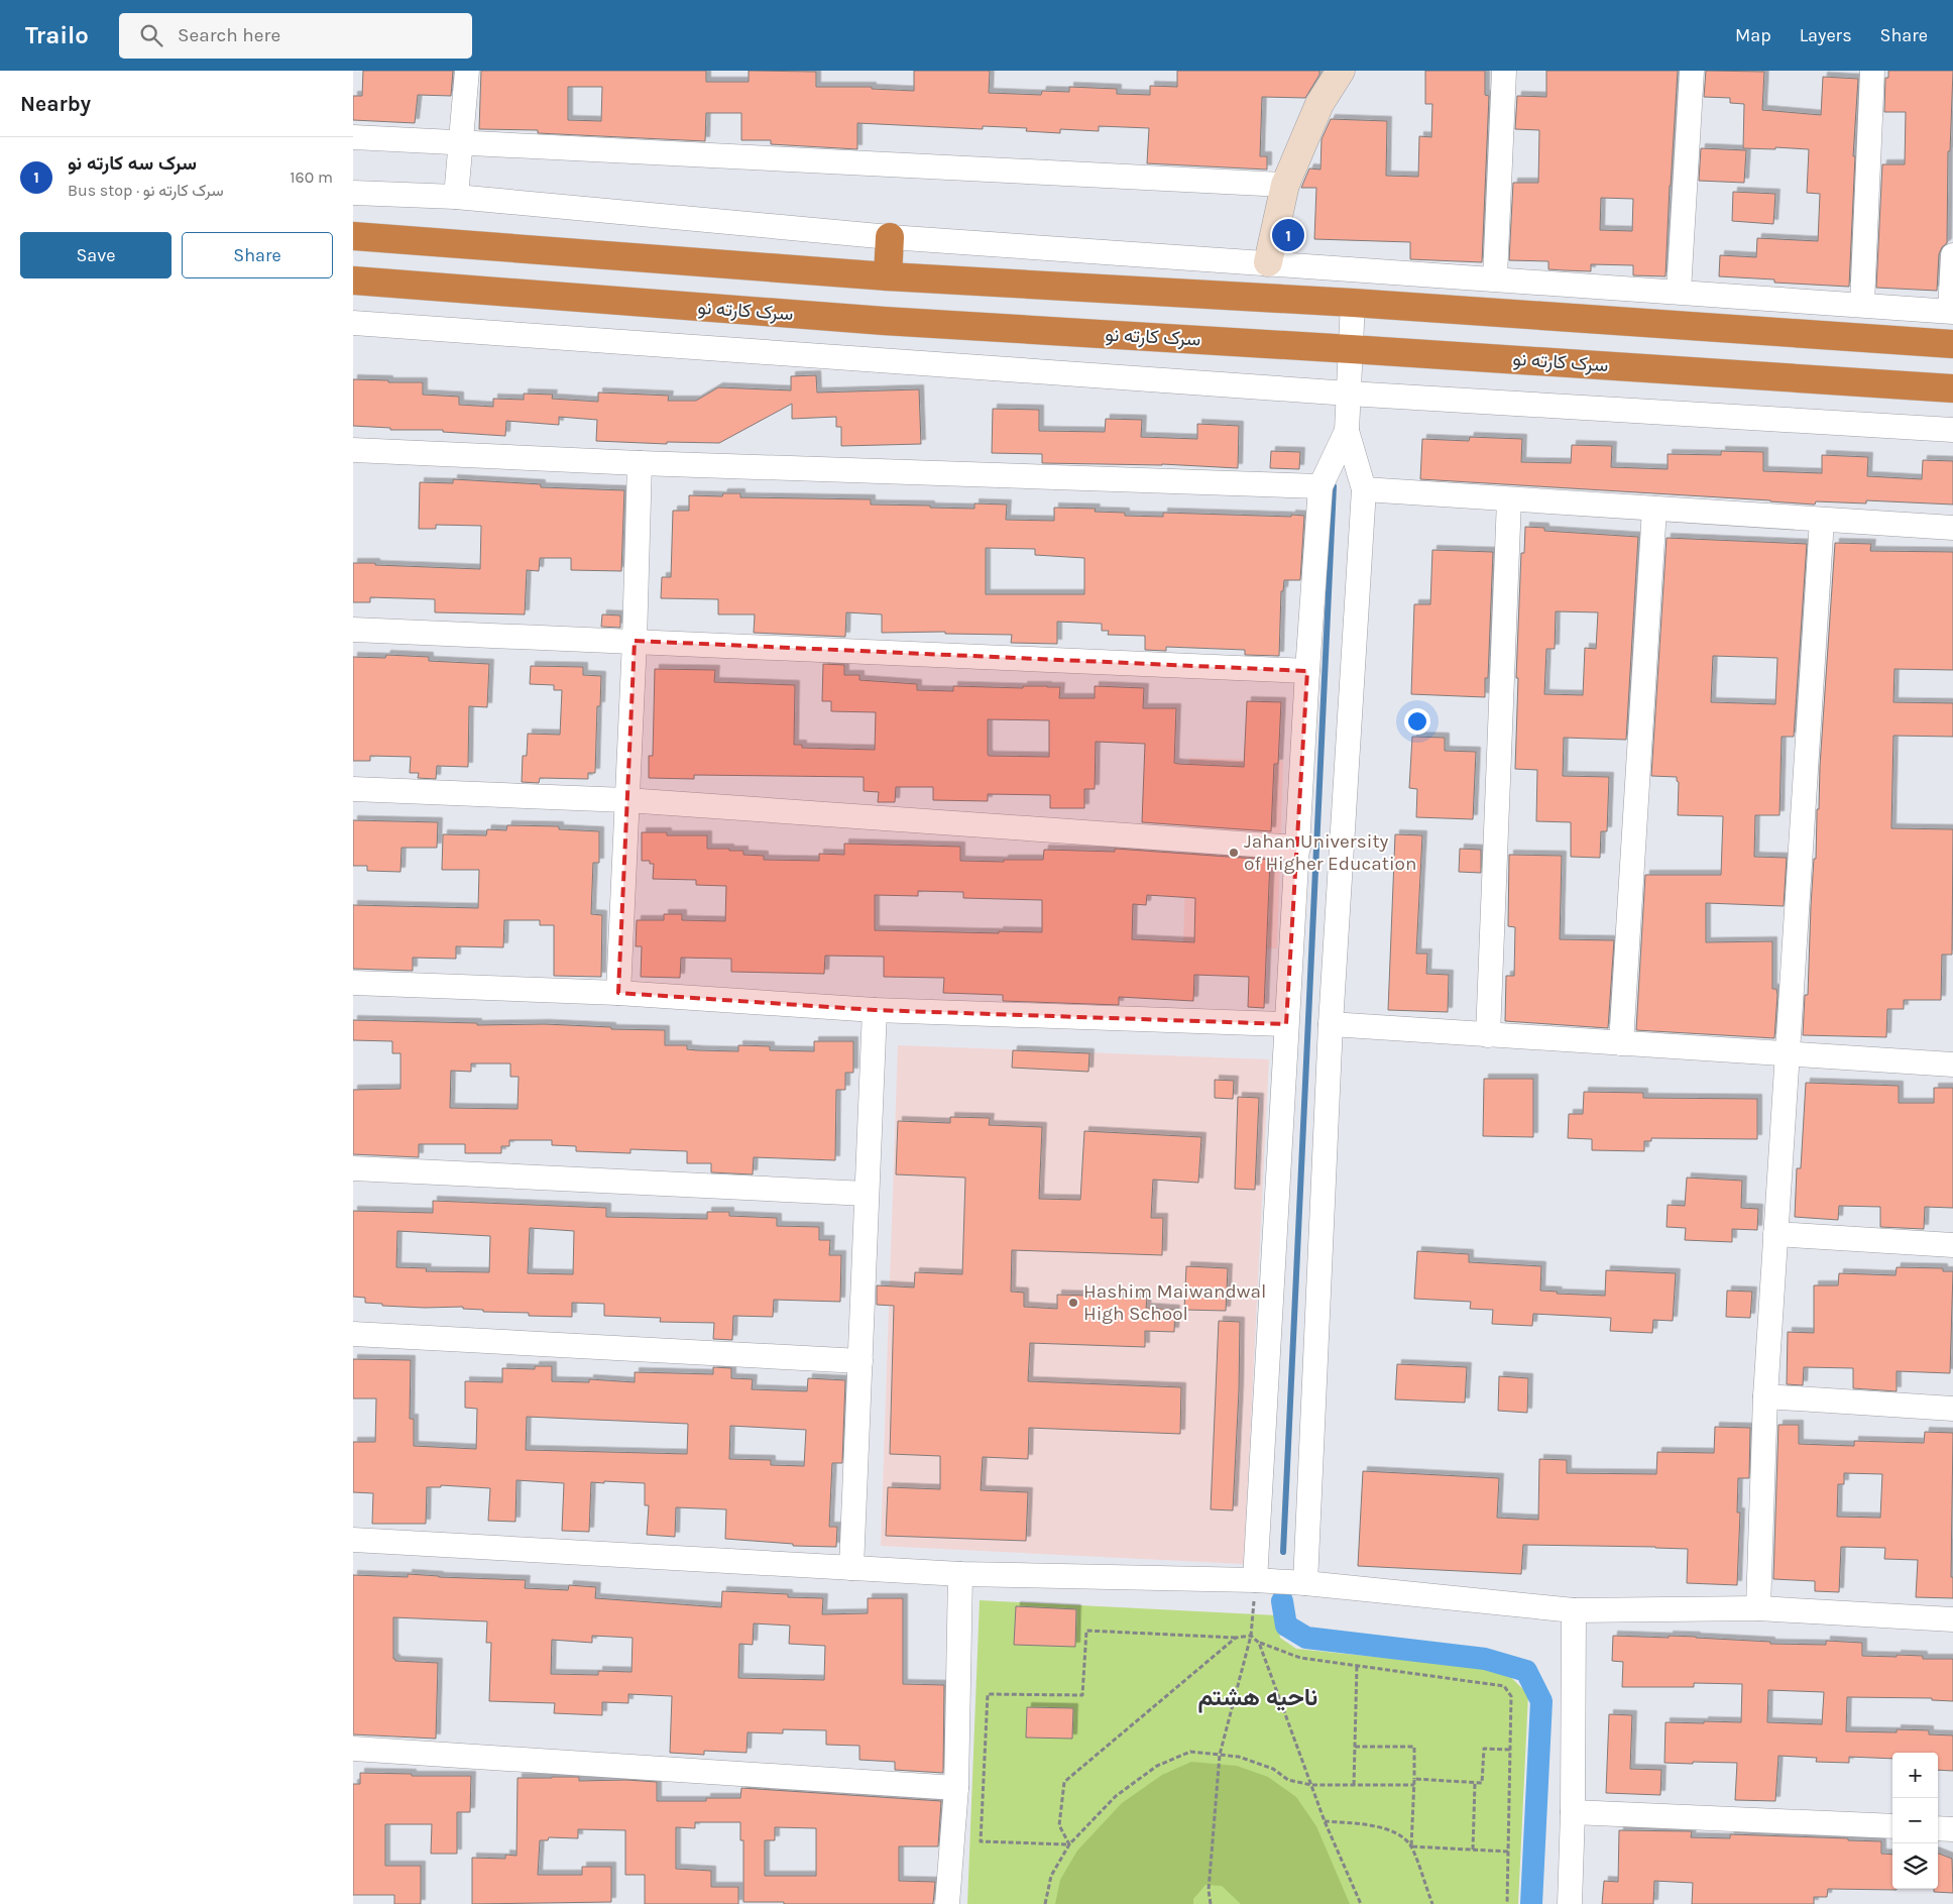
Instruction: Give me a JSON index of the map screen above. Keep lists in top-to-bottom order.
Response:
{
  "streets": {
    "highway": ["سرک کارته نو"]
  },
  "districts": ["ناحیه هشتم"],
  "places": ["Jahan University of Higher Education", "Hashim Maiwandwal High School"],
  "page": {
    "header": "Trailo",
    "search": "Search here",
    "nav": ["Map", "Layers", "Share"],
    "heading": "Nearby",
    "list": [
      {
        "mark": "1",
        "name": "سرک سه کارته نو",
        "note": "Bus stop · سرک کارته نو",
        "value": "160 m"
      }
    ],
    "buttons": ["Save", "Share"],
    "pins": "1",
    "map_buttons": ["+", "−"]
  }
}
